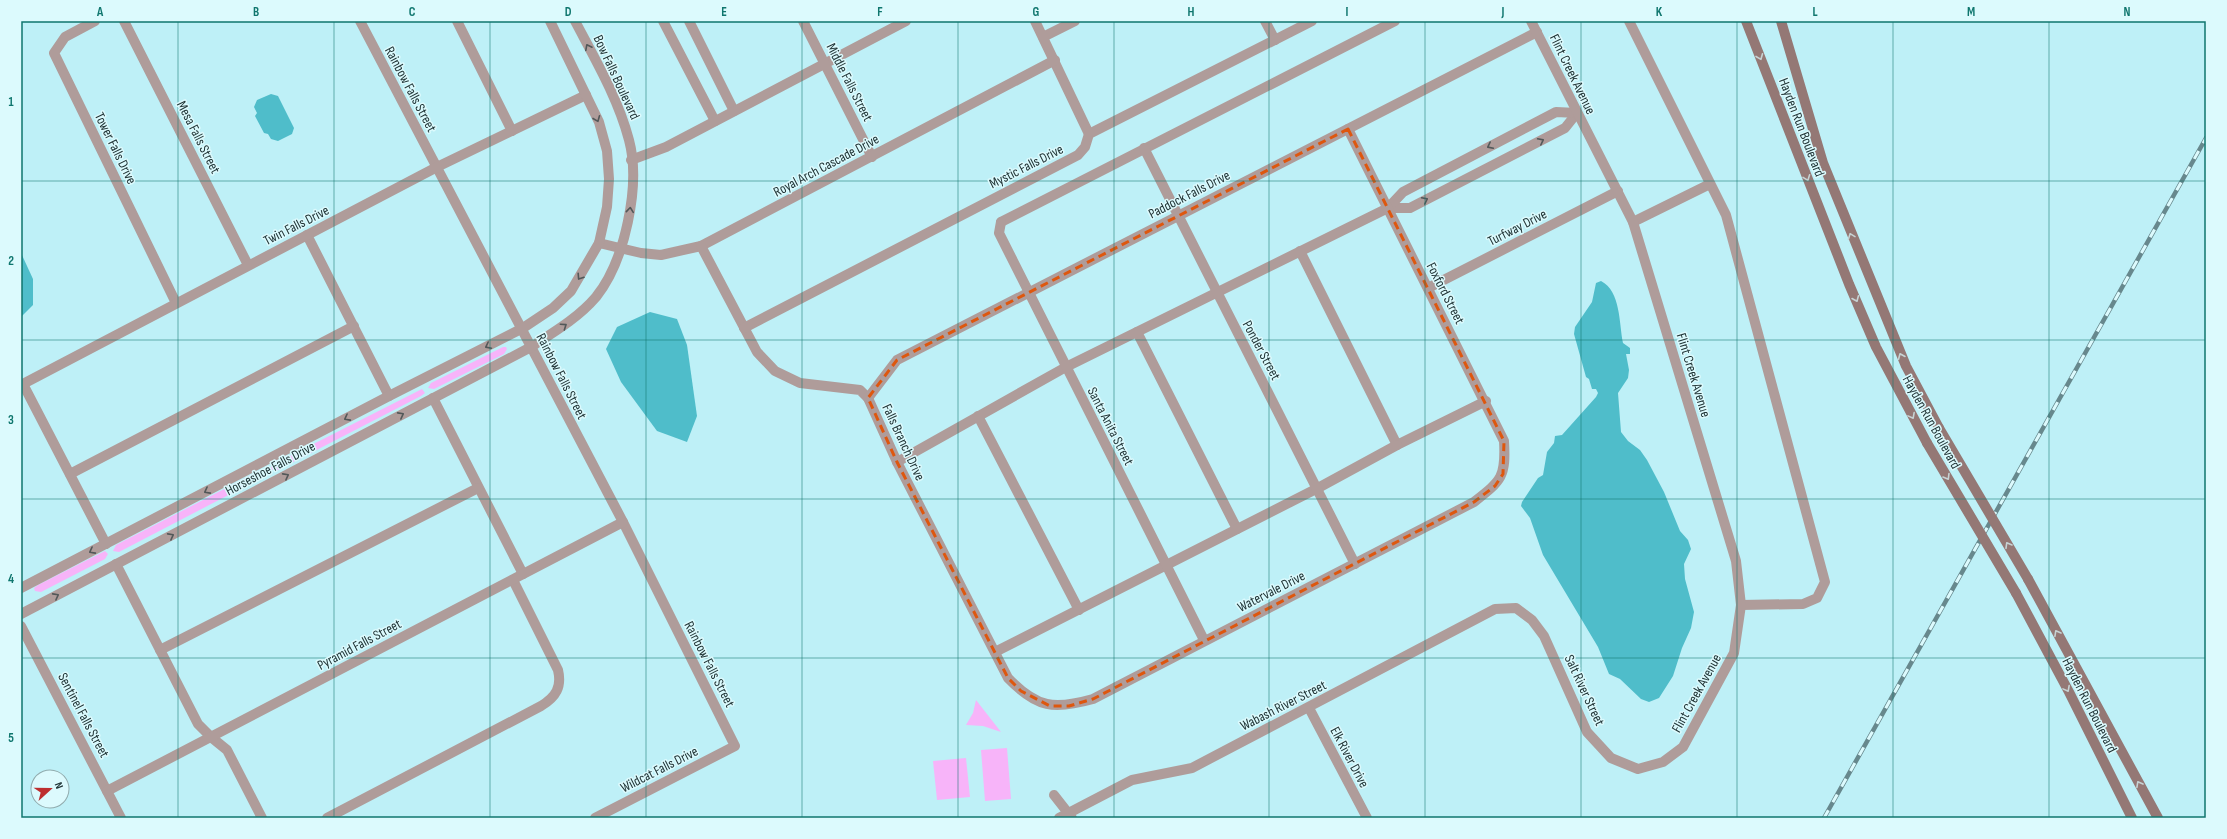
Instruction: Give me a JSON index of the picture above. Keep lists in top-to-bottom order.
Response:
{
  "streets": {
    "main road": ["Hayden Run Boulevard"],
    "street": [
      "Flint Creek Avenue",
      "Bow Falls Boulevard",
      "Middle Falls Street",
      "Rainbow Falls Street",
      "Mesa Falls Street",
      "Tower Falls Drive",
      "Royal Arch Cascade Drive",
      "Mystic Falls Drive",
      "Paddock Falls Drive",
      "Twin Falls Drive",
      "Turfway Drive",
      "Foxford Street",
      "Ponder Street",
      "Santa Anita Street",
      "Falls Branch Drive",
      "Horseshoe Falls Drive",
      "Watervale Drive",
      "Pyramid Falls Street",
      "Salt River Street",
      "Wabash River Street",
      "Sentinel Falls Street",
      "Elk River Drive",
      "Wildcat Falls Drive"
    ]
  },
  "crossings": [
    ["Flint Creek Avenue", "Paddock Falls Drive"],
    ["Flint Creek Avenue", "Turfway Drive"],
    ["Flint Creek Avenue", "Salt River Street"],
    ["Bow Falls Boulevard", "Rainbow Falls Street"],
    ["Bow Falls Boulevard", "Royal Arch Cascade Drive"],
    ["Bow Falls Boulevard", "Horseshoe Falls Drive"],
    ["Middle Falls Street", "Royal Arch Cascade Drive"],
    ["Rainbow Falls Street", "Twin Falls Drive"],
    ["Rainbow Falls Street", "Horseshoe Falls Drive"],
    ["Rainbow Falls Street", "Pyramid Falls Street"],
    ["Rainbow Falls Street", "Wildcat Falls Drive"],
    ["Mesa Falls Street", "Twin Falls Drive"],
    ["Tower Falls Drive", "Twin Falls Drive"],
    ["Royal Arch Cascade Drive", "Falls Branch Drive"],
    ["Mystic Falls Drive", "Falls Branch Drive"],
    ["Paddock Falls Drive", "Foxford Street"],
    ["Paddock Falls Drive", "Ponder Street"],
    ["Paddock Falls Drive", "Santa Anita Street"],
    ["Paddock Falls Drive", "Falls Branch Drive"],
    ["Turfway Drive", "Foxford Street"],
    ["Foxford Street", "Watervale Drive"],
    ["Ponder Street", "Santa Anita Street"],
    ["Ponder Street", "Watervale Drive"],
    ["Santa Anita Street", "Watervale Drive"],
    ["Falls Branch Drive", "Watervale Drive"],
    ["Pyramid Falls Street", "Sentinel Falls Street"],
    ["Salt River Street", "Wabash River Street"],
    ["Wabash River Street", "Elk River Drive"]
  ],
  "north": "right",
  "grid": {
    "columns": [
      "A",
      "B",
      "C",
      "D",
      "E",
      "F",
      "G",
      "H",
      "I",
      "J",
      "K",
      "L",
      "M",
      "N"
    ],
    "rows": [
      "1",
      "2",
      "3",
      "4",
      "5"
    ]
  }
}
